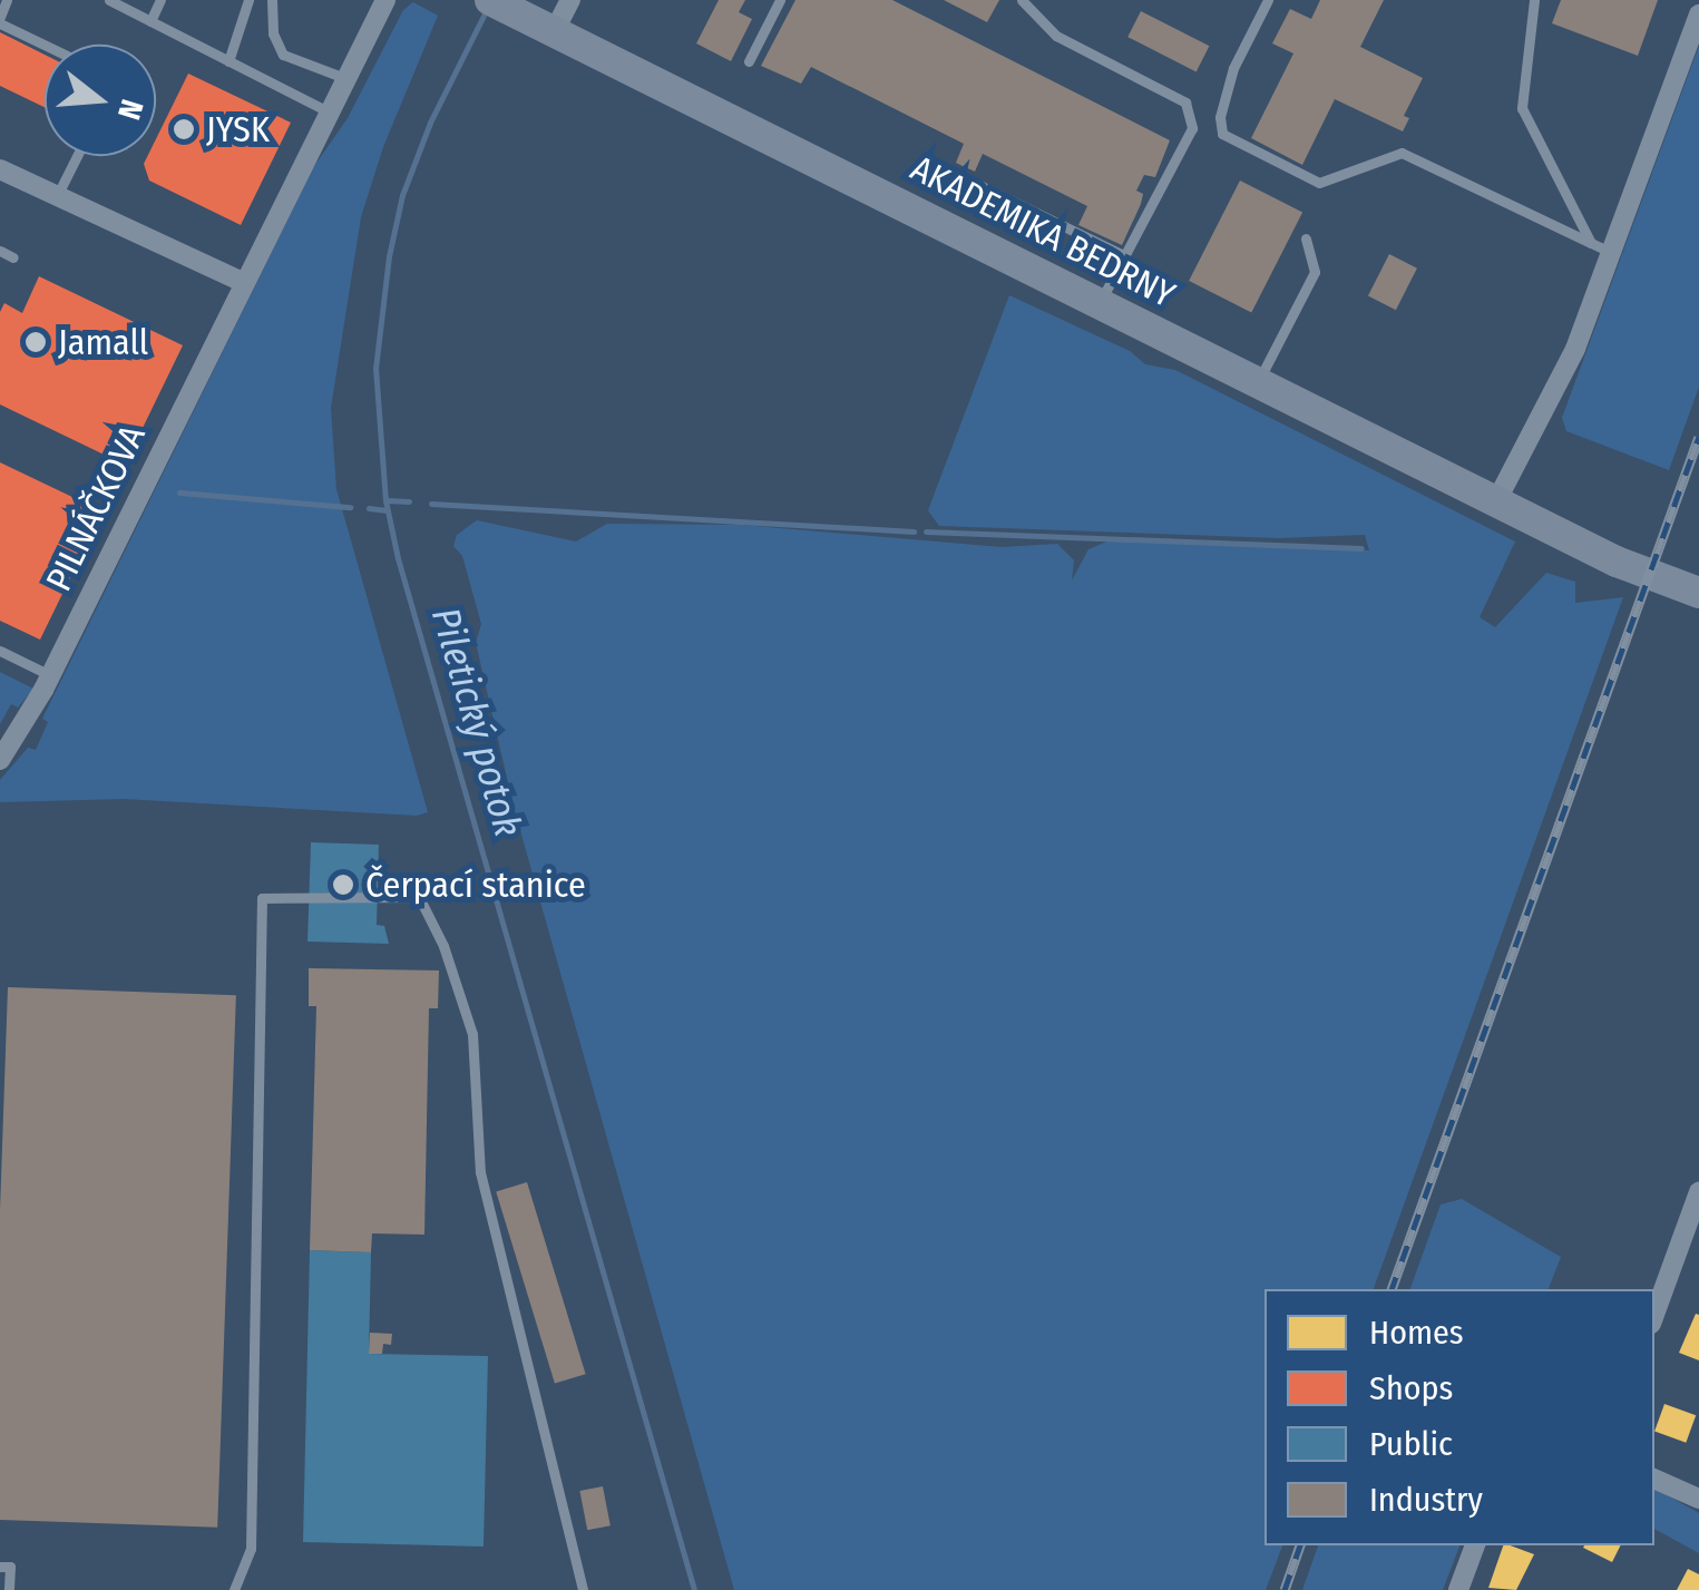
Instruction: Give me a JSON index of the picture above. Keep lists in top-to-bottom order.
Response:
{
  "streets": {
    "street": ["AKADEMIKA BEDRNY", "PILNÁČKOVA"]
  },
  "water": ["Piletický potok"],
  "places": ["JYSK", "Jamall", "Čerpací stanice"],
  "legend": [
    "Homes",
    "Shops",
    "Public",
    "Industry"
  ],
  "north": "right"
}
